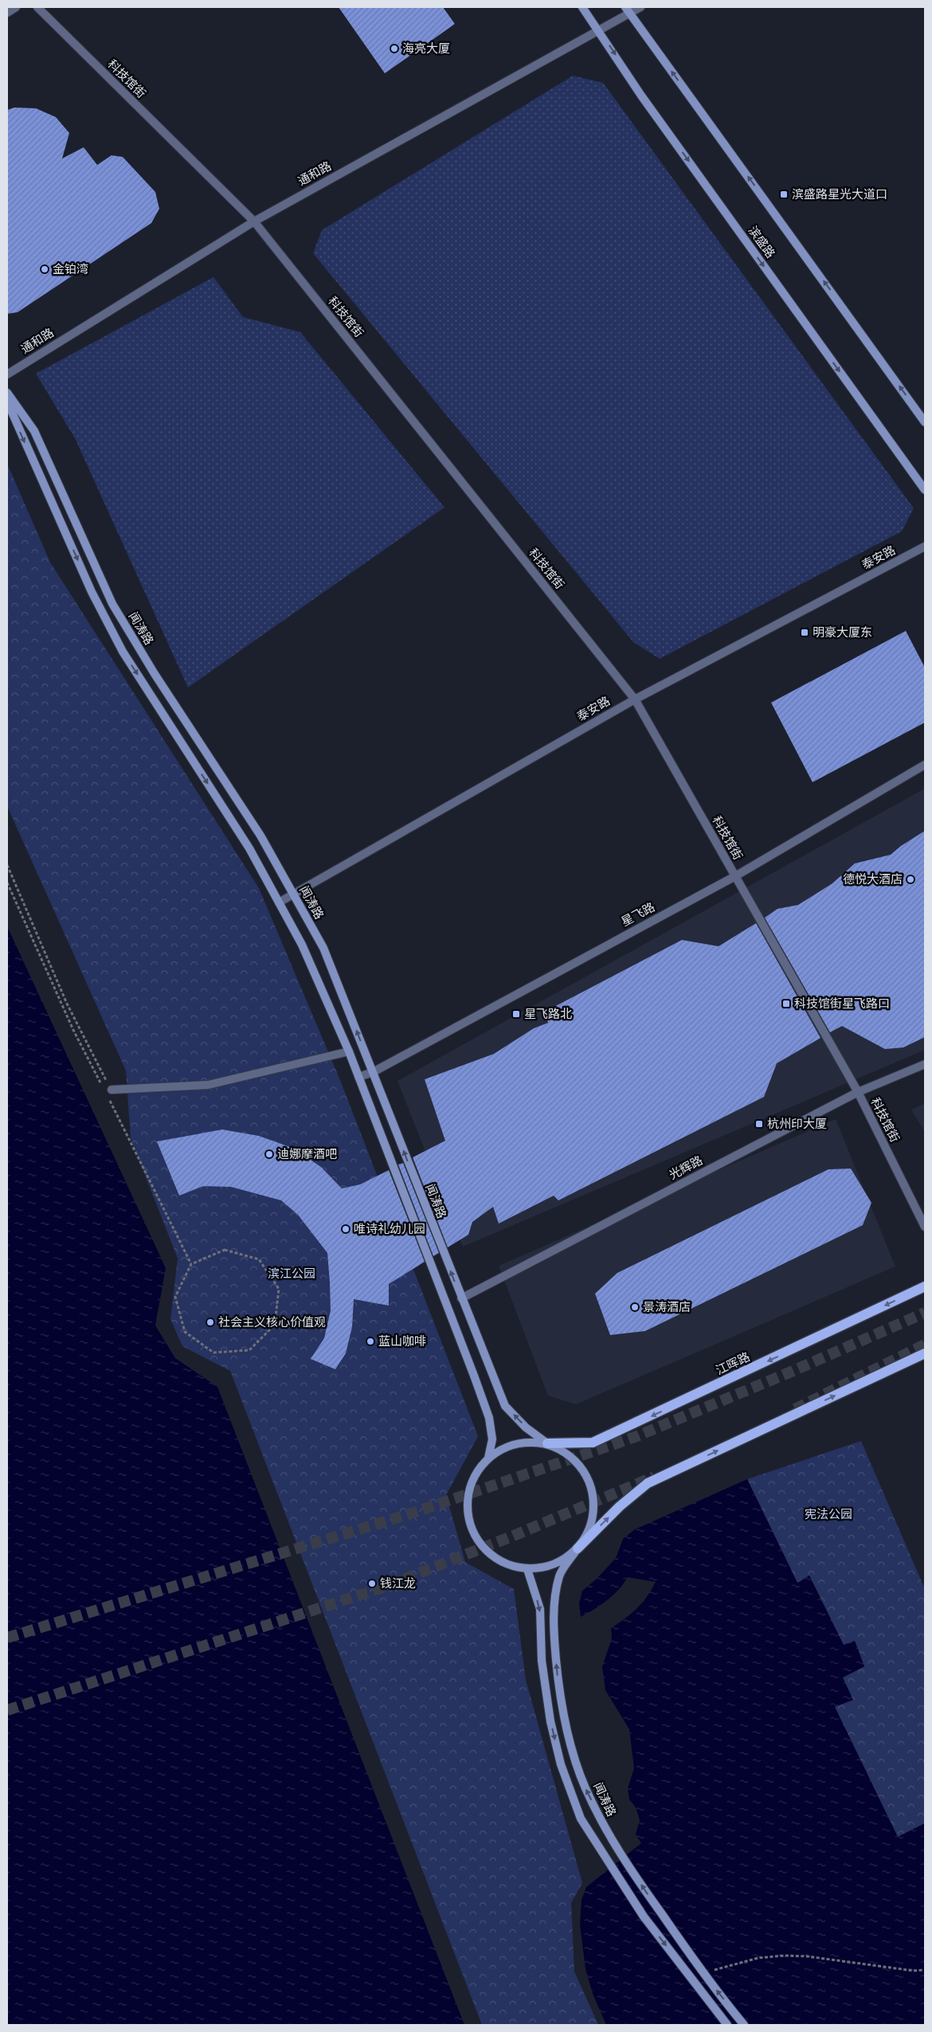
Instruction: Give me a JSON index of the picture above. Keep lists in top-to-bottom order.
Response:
{
  "streets": {
    "main road": ["滨盛路", "闻涛路", "江晖路"],
    "street": [
      "科技馆街",
      "通和路",
      "泰安路",
      "星飞路",
      "光辉路"
    ]
  },
  "crossings": [
    ["科技馆街", "通和路"],
    ["科技馆街", "泰安路"],
    ["科技馆街", "星飞路"],
    ["科技馆街", "光辉路"],
    ["通和路", "滨盛路"],
    ["泰安路", "闻涛路"],
    ["闻涛路", "星飞路"],
    ["闻涛路", "光辉路"],
    ["闻涛路", "江晖路"]
  ],
  "parks": ["滨江公园", "宪法公园"],
  "places": {
    "other": [
      "海亮大厦",
      "金铂湾",
      "德悦大酒店",
      "迪娜摩酒吧",
      "唯诗礼幼儿园",
      "景涛酒店",
      "社会主义核心价值观",
      "蓝山咖啡",
      "钱江龙"
    ],
    "transit": [
      "滨盛路星光大道口",
      "明豪大厦东",
      "科技馆街星飞路口",
      "星飞路北",
      "杭州印大厦"
    ]
  }
}
